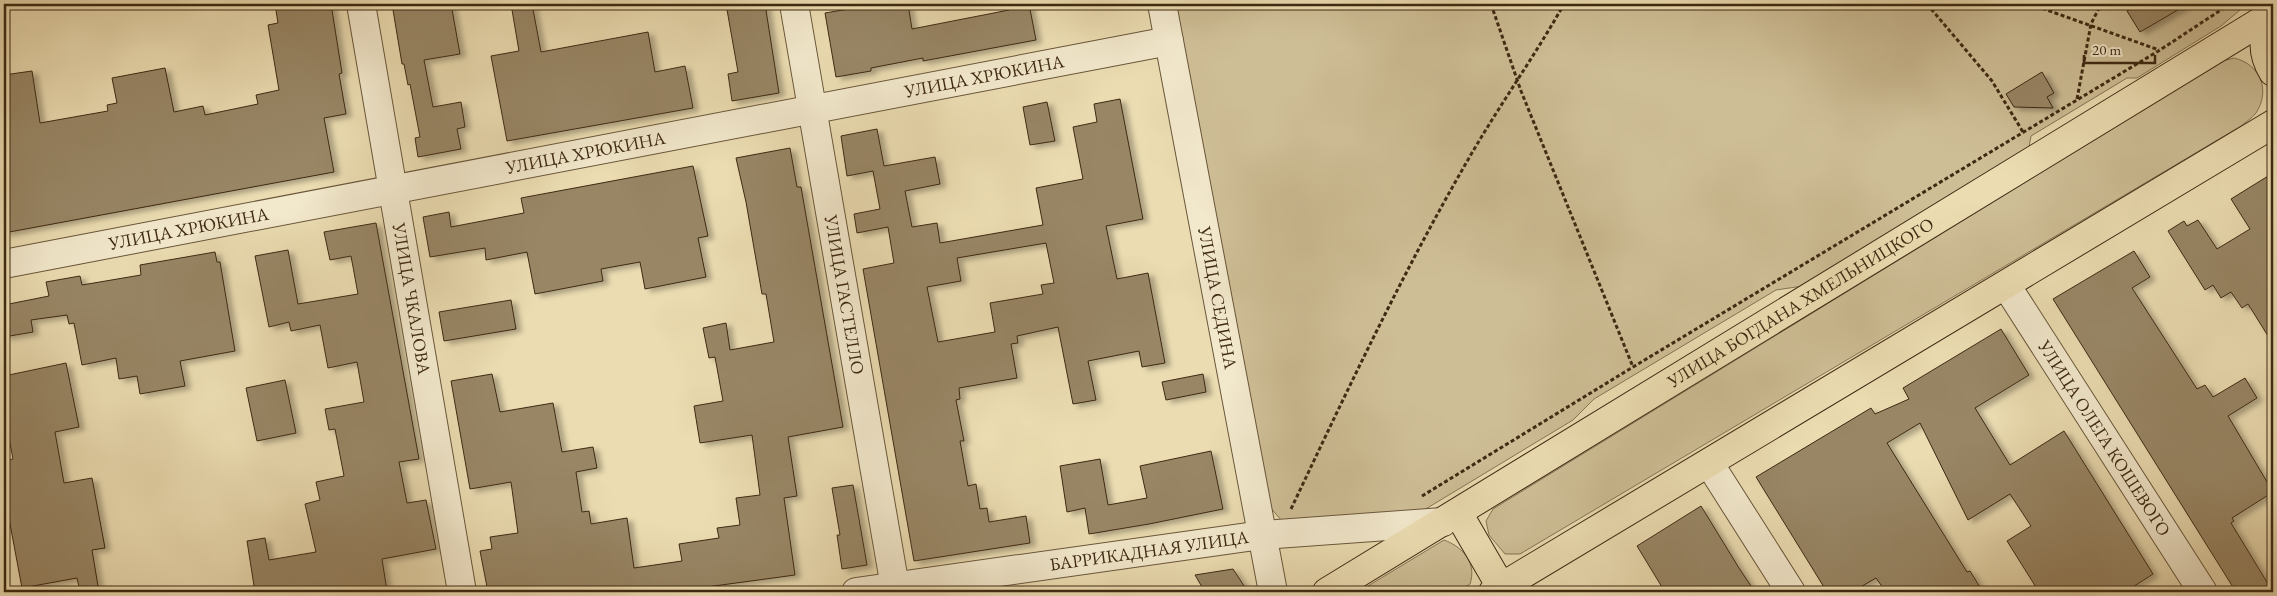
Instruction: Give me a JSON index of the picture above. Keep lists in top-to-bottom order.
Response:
{
  "streets": {
    "main road": ["УЛИЦА БОГДАНА ХМЕЛЬНИЦКОГО"],
    "street": [
      "УЛИЦА ХРЮКИНА",
      "УЛИЦА ГАСТЕЛЛО",
      "УЛИЦА ЧКАЛОВА",
      "УЛИЦА СЕДИНА",
      "УЛИЦА ОЛЕГА КОШЕВОГО",
      "БАРРИКАДНАЯ УЛИЦА"
    ]
  },
  "crossings": [
    ["УЛИЦА ХРЮКИНА", "УЛИЦА ГАСТЕЛЛО"],
    ["УЛИЦА ХРЮКИНА", "УЛИЦА ЧКАЛОВА"],
    ["УЛИЦА ХРЮКИНА", "УЛИЦА СЕДИНА"],
    ["УЛИЦА ГАСТЕЛЛО", "БАРРИКАДНАЯ УЛИЦА"],
    ["УЛИЦА СЕДИНА", "БАРРИКАДНАЯ УЛИЦА"],
    ["УЛИЦА БОГДАНА ХМЕЛЬНИЦКОГО", "БАРРИКАДНАЯ УЛИЦА"]
  ],
  "scale_bar": "20 m"
}
